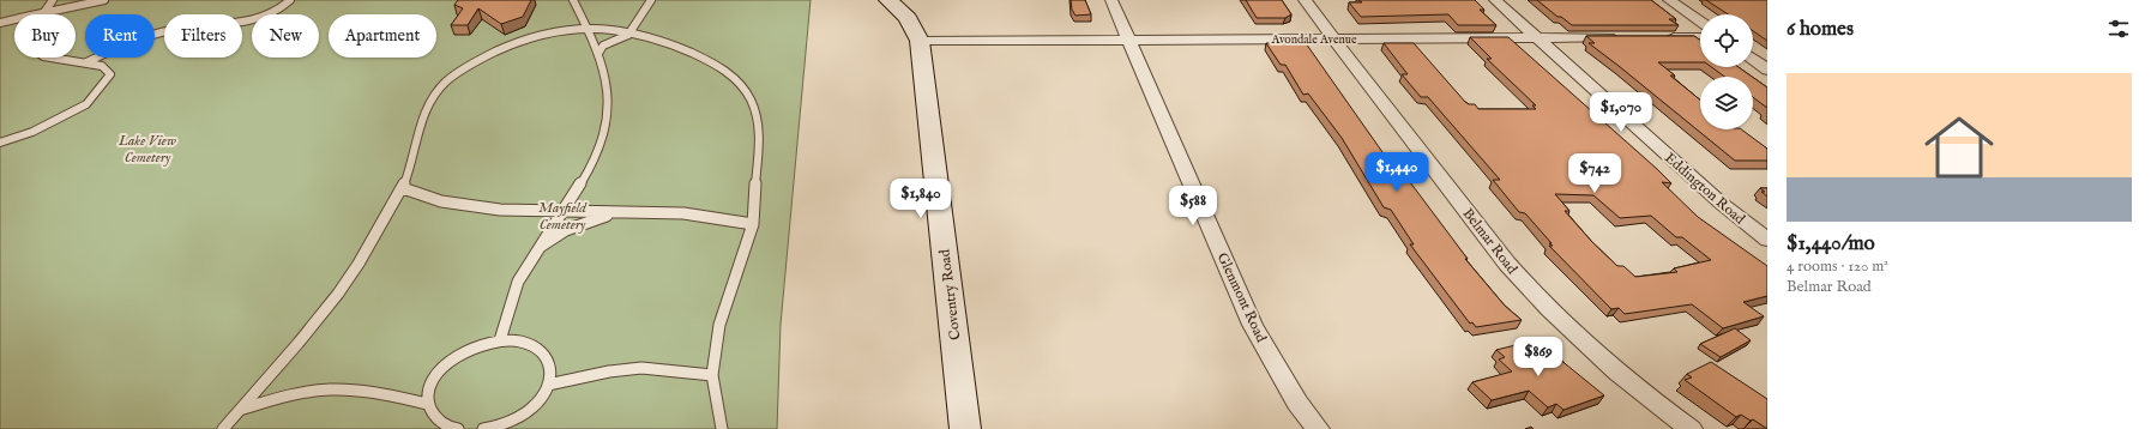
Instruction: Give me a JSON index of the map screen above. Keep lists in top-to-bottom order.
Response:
{
  "streets": {
    "street": [
      "Avondale Avenue",
      "Eddington Road",
      "Belmar Road",
      "Coventry Road",
      "Glenmont Road"
    ]
  },
  "crossings": [
    ["Avondale Avenue", "Eddington Road"],
    ["Avondale Avenue", "Belmar Road"],
    ["Avondale Avenue", "Coventry Road"],
    ["Avondale Avenue", "Glenmont Road"]
  ],
  "parks": ["Lake View Cemetery", "Mayfield Cemetery"],
  "page": {
    "heading": "6 homes",
    "chip": [
      "Buy",
      "Rent",
      "Filters",
      "New",
      "Apartment"
    ],
    "list": [
      {
        "name": "$1,440/mo",
        "note": "4 rooms · 120 m² · Belmar Road"
      }
    ],
    "price": [
      "$1,070",
      "$1,440",
      "$742",
      "$1,840",
      "$588",
      "$869"
    ]
  }
}
